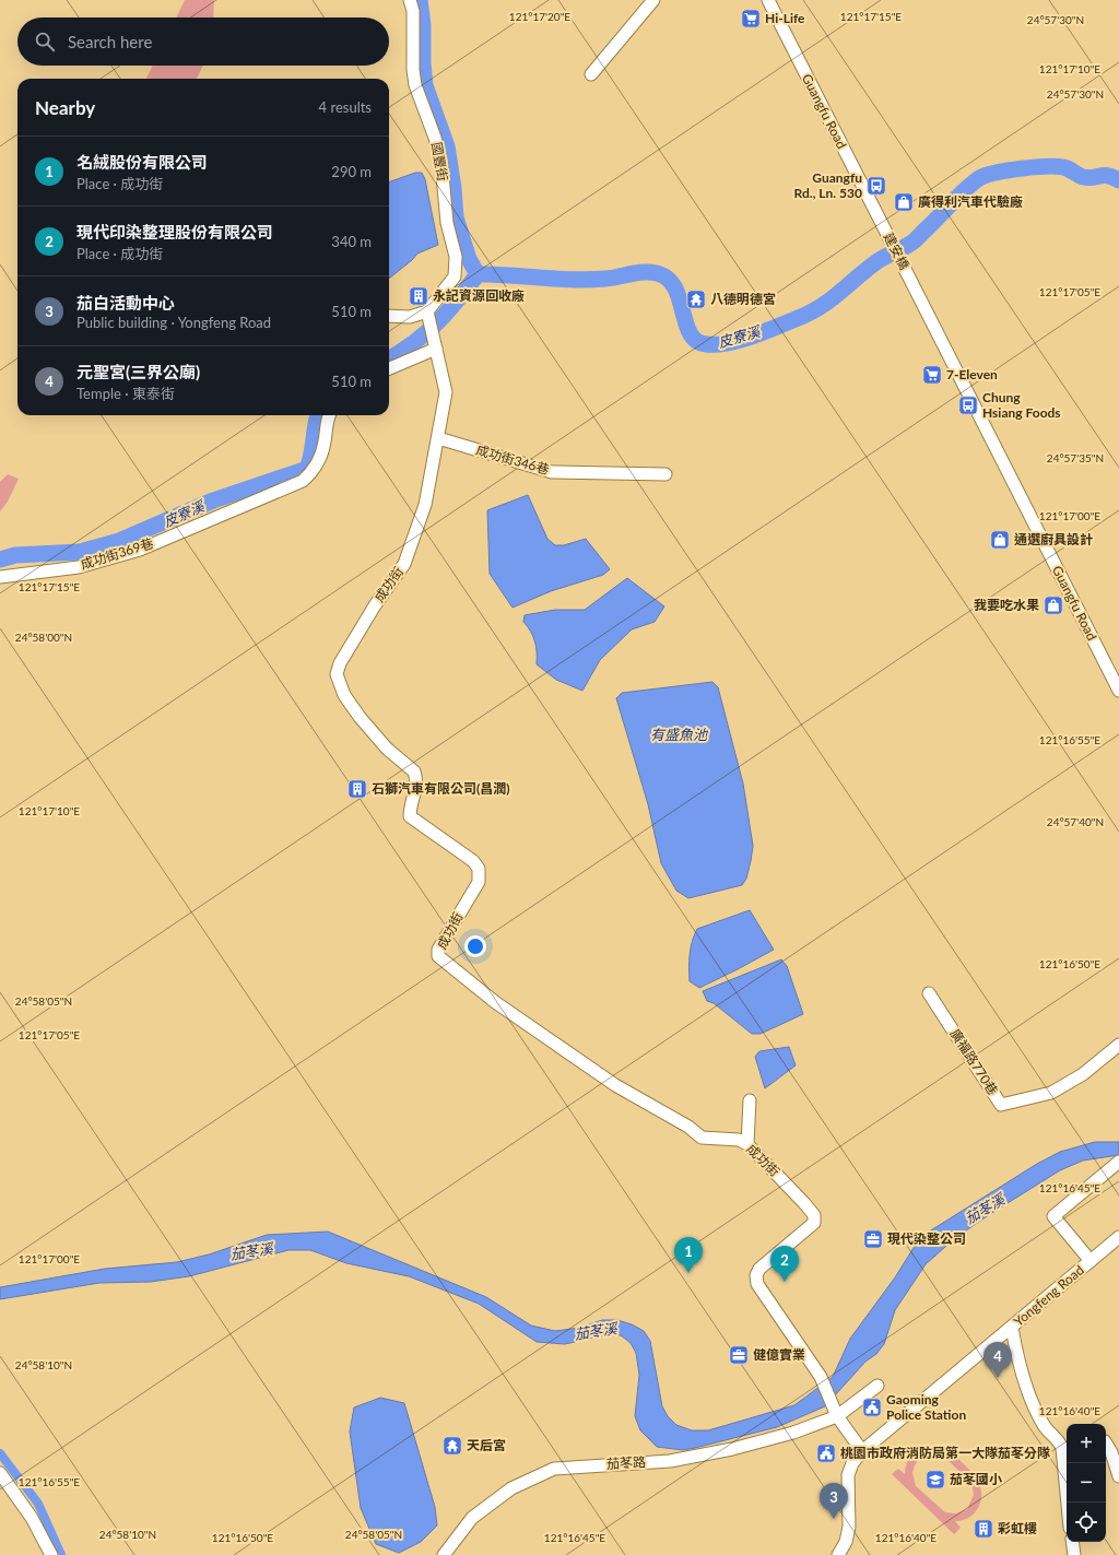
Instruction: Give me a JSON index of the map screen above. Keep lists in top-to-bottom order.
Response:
{
  "streets": {
    "street": [
      "Guangfu Road",
      "國豐街",
      "建安橋",
      "成功街346巷",
      "成功街369巷",
      "成功街",
      "廣福路770巷",
      "Yongfeng Road",
      "茄苳路"
    ]
  },
  "crossings": [
    ["Guangfu Road", "建安橋"],
    ["國豐街", "成功街"],
    ["成功街346巷", "成功街"],
    ["成功街", "茄苳路"]
  ],
  "water": ["皮寮溪", "有盛魚池", "茄苳溪"],
  "places": {
    "supermarket": ["Hi-Life", "7-Eleven"],
    "bus stop": ["Guangfu Rd., Ln. 530", "Chung Hsiang Foods"],
    "shop": ["廣得利汽車代驗廠", "通選廚具設計", "我要吃水果"],
    "building": ["永記資源回收廠", "石獅汽車有限公司(昌潤)", "彩虹樓"],
    "temple": ["八德明德宮", "天后宮"],
    "office": ["現代染整公司", "健億實業"],
    "public building": ["Gaoming Police Station", "桃園市政府消防局第一大隊茄苳分隊"],
    "school or university": ["茄苳國小"]
  },
  "page": {
    "search": "Search here",
    "heading": ["Nearby", "4 results"],
    "list": [
      {
        "mark": "1",
        "name": "名絨股份有限公司",
        "note": "Place · 成功街",
        "value": "290 m"
      },
      {
        "mark": "2",
        "name": "現代印染整理股份有限公司",
        "note": "Place · 成功街",
        "value": "340 m"
      },
      {
        "mark": "3",
        "name": "茄白活動中心",
        "note": "Public building · Yongfeng Road",
        "value": "510 m"
      },
      {
        "mark": "4",
        "name": "元聖宮(三界公廟)",
        "note": "Temple · 東泰街",
        "value": "510 m"
      }
    ],
    "pins": [
      "1",
      "2",
      "4",
      "3"
    ],
    "map_buttons": ["+", "−"]
  },
  "coordinates": [
    "121°17'20\"E",
    "121°17'15\"E",
    "24°57'30\"N",
    "121°17'10\"E",
    "121°17'05\"E",
    "24°57'35\"N",
    "121°17'00\"E",
    "24°58'00\"N",
    "121°16'55\"E",
    "24°57'40\"N",
    "121°16'50\"E",
    "24°58'05\"N",
    "121°16'45\"E",
    "24°58'10\"N",
    "121°16'40\"E"
  ]
}
